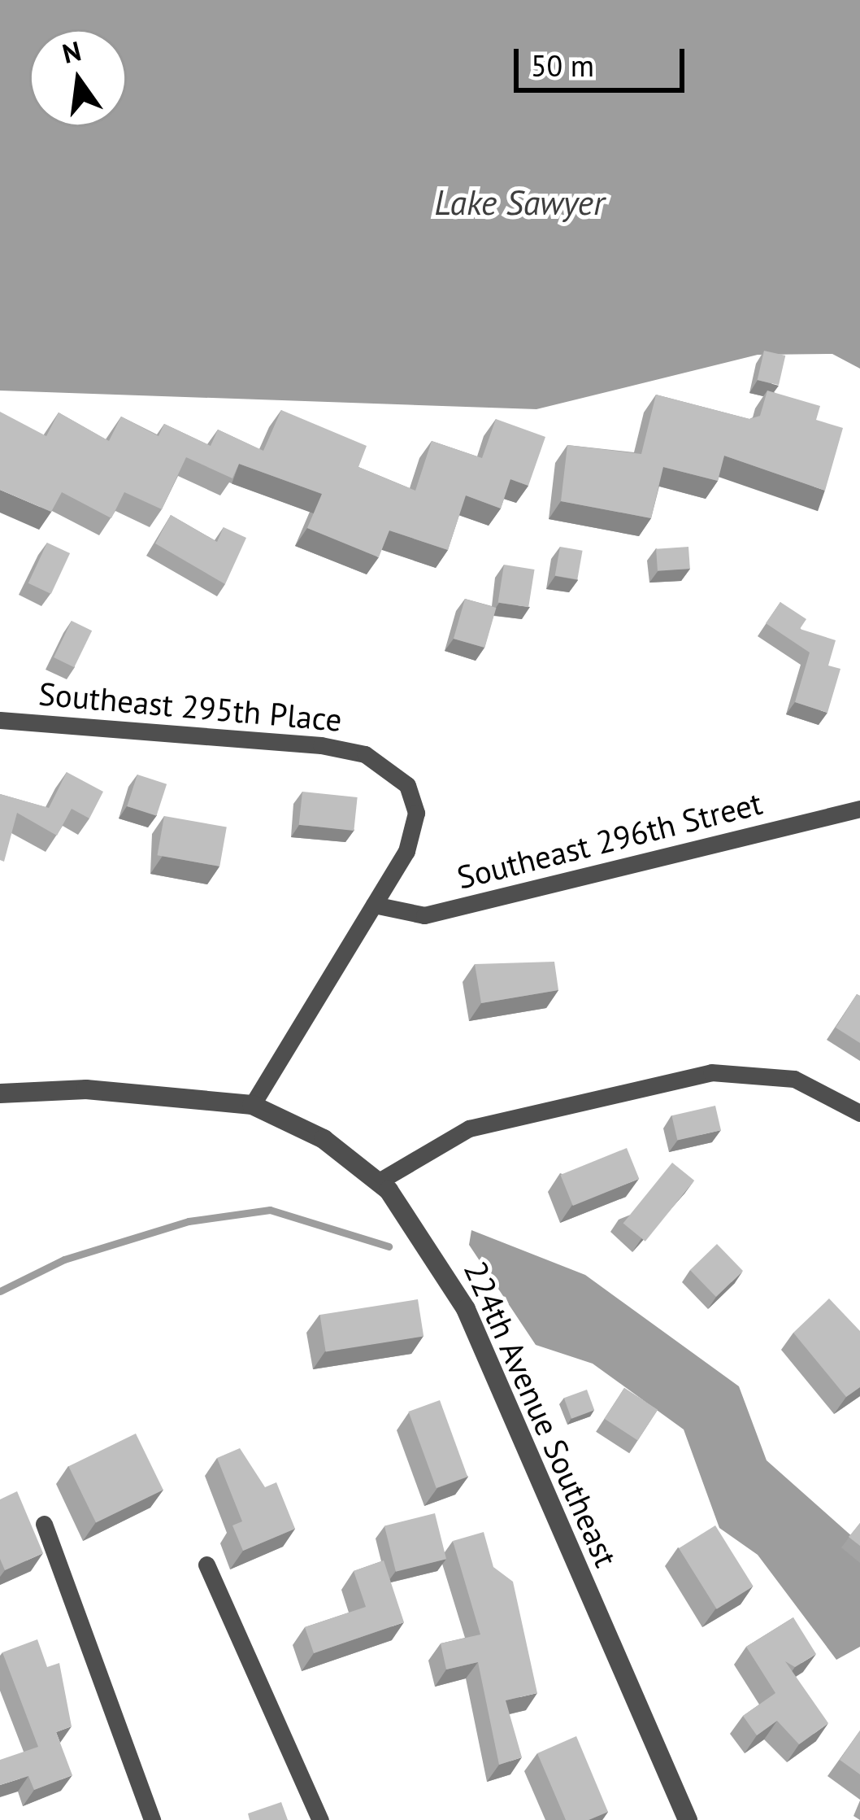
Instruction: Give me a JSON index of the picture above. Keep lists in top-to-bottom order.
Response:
{
  "streets": {
    "street": ["Southeast 295th Place", "Southeast 296th Street", "224th Avenue Southeast"]
  },
  "crossings": [
    ["Southeast 295th Place", "Southeast 296th Street"],
    ["Southeast 295th Place", "224th Avenue Southeast"]
  ],
  "water": ["Lake Sawyer"],
  "scale_bar": "50 m",
  "north": "top"
}
